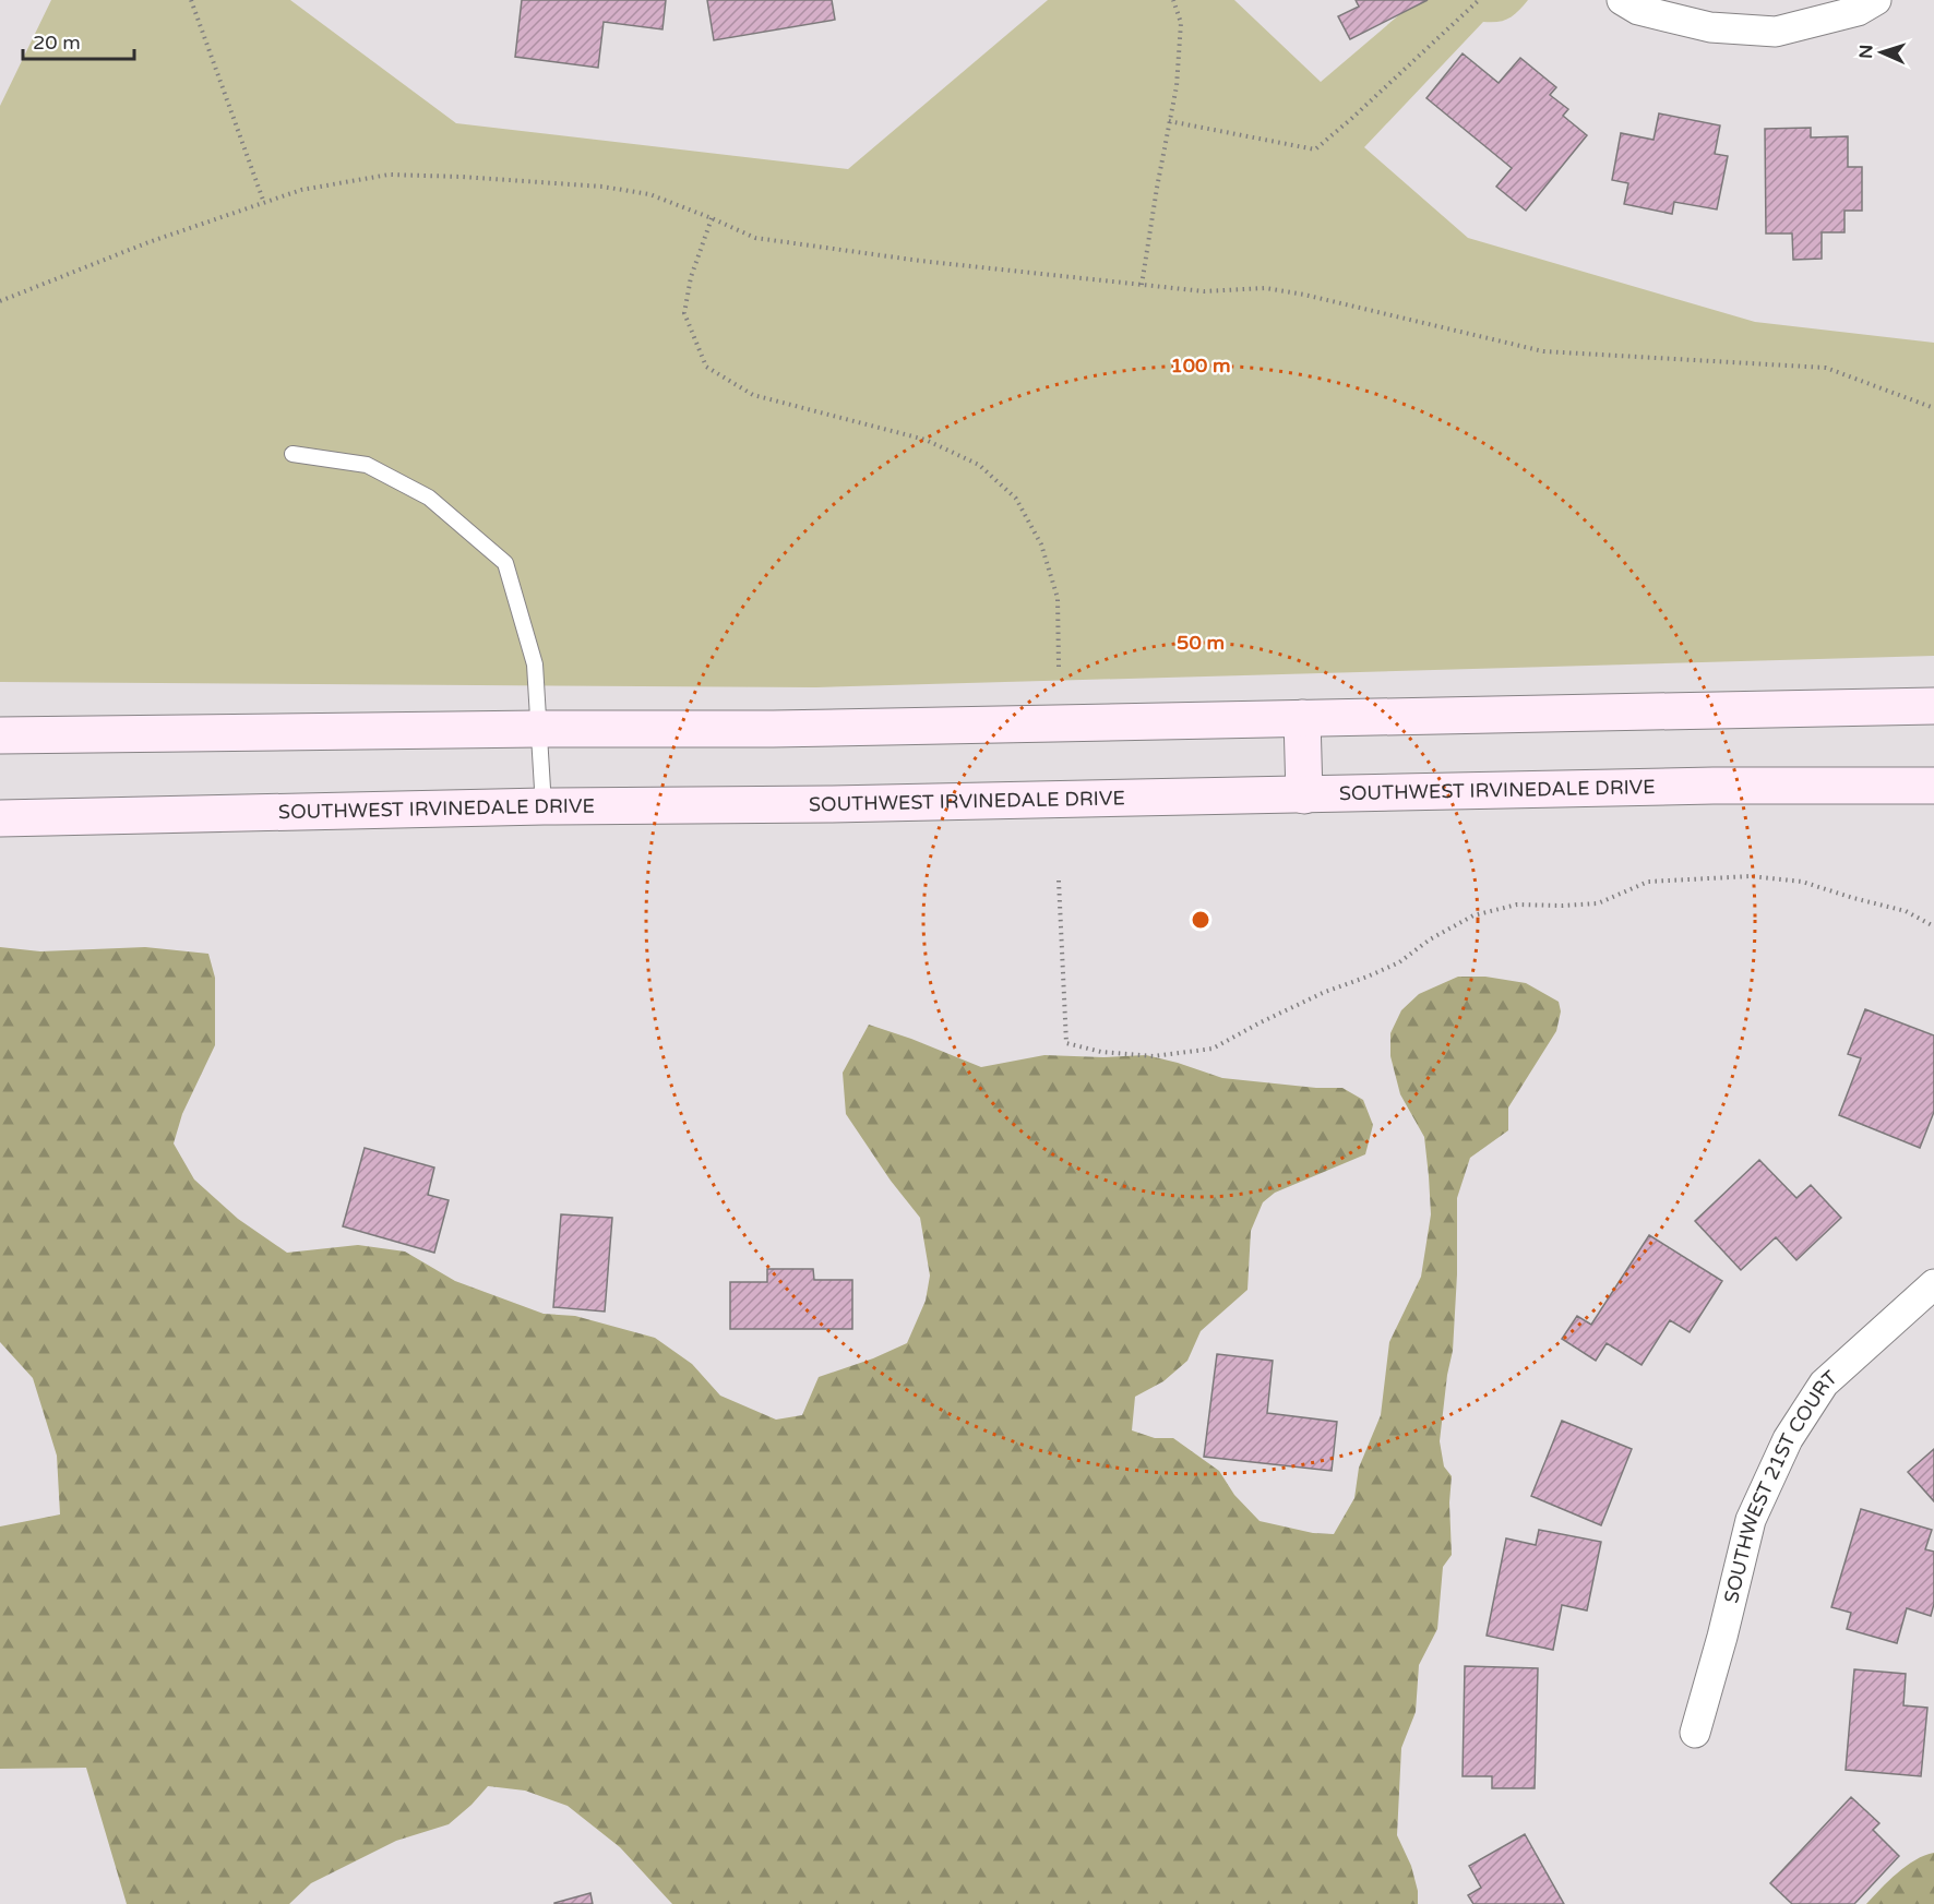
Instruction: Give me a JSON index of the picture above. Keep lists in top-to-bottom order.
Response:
{
  "streets": {
    "main road": ["SOUTHWEST IRVINEDALE DRIVE"],
    "street": ["SOUTHWEST 21ST COURT"]
  },
  "scale_bar": "20 m",
  "north": "left",
  "rings": ["100 m", "50 m"]
}
